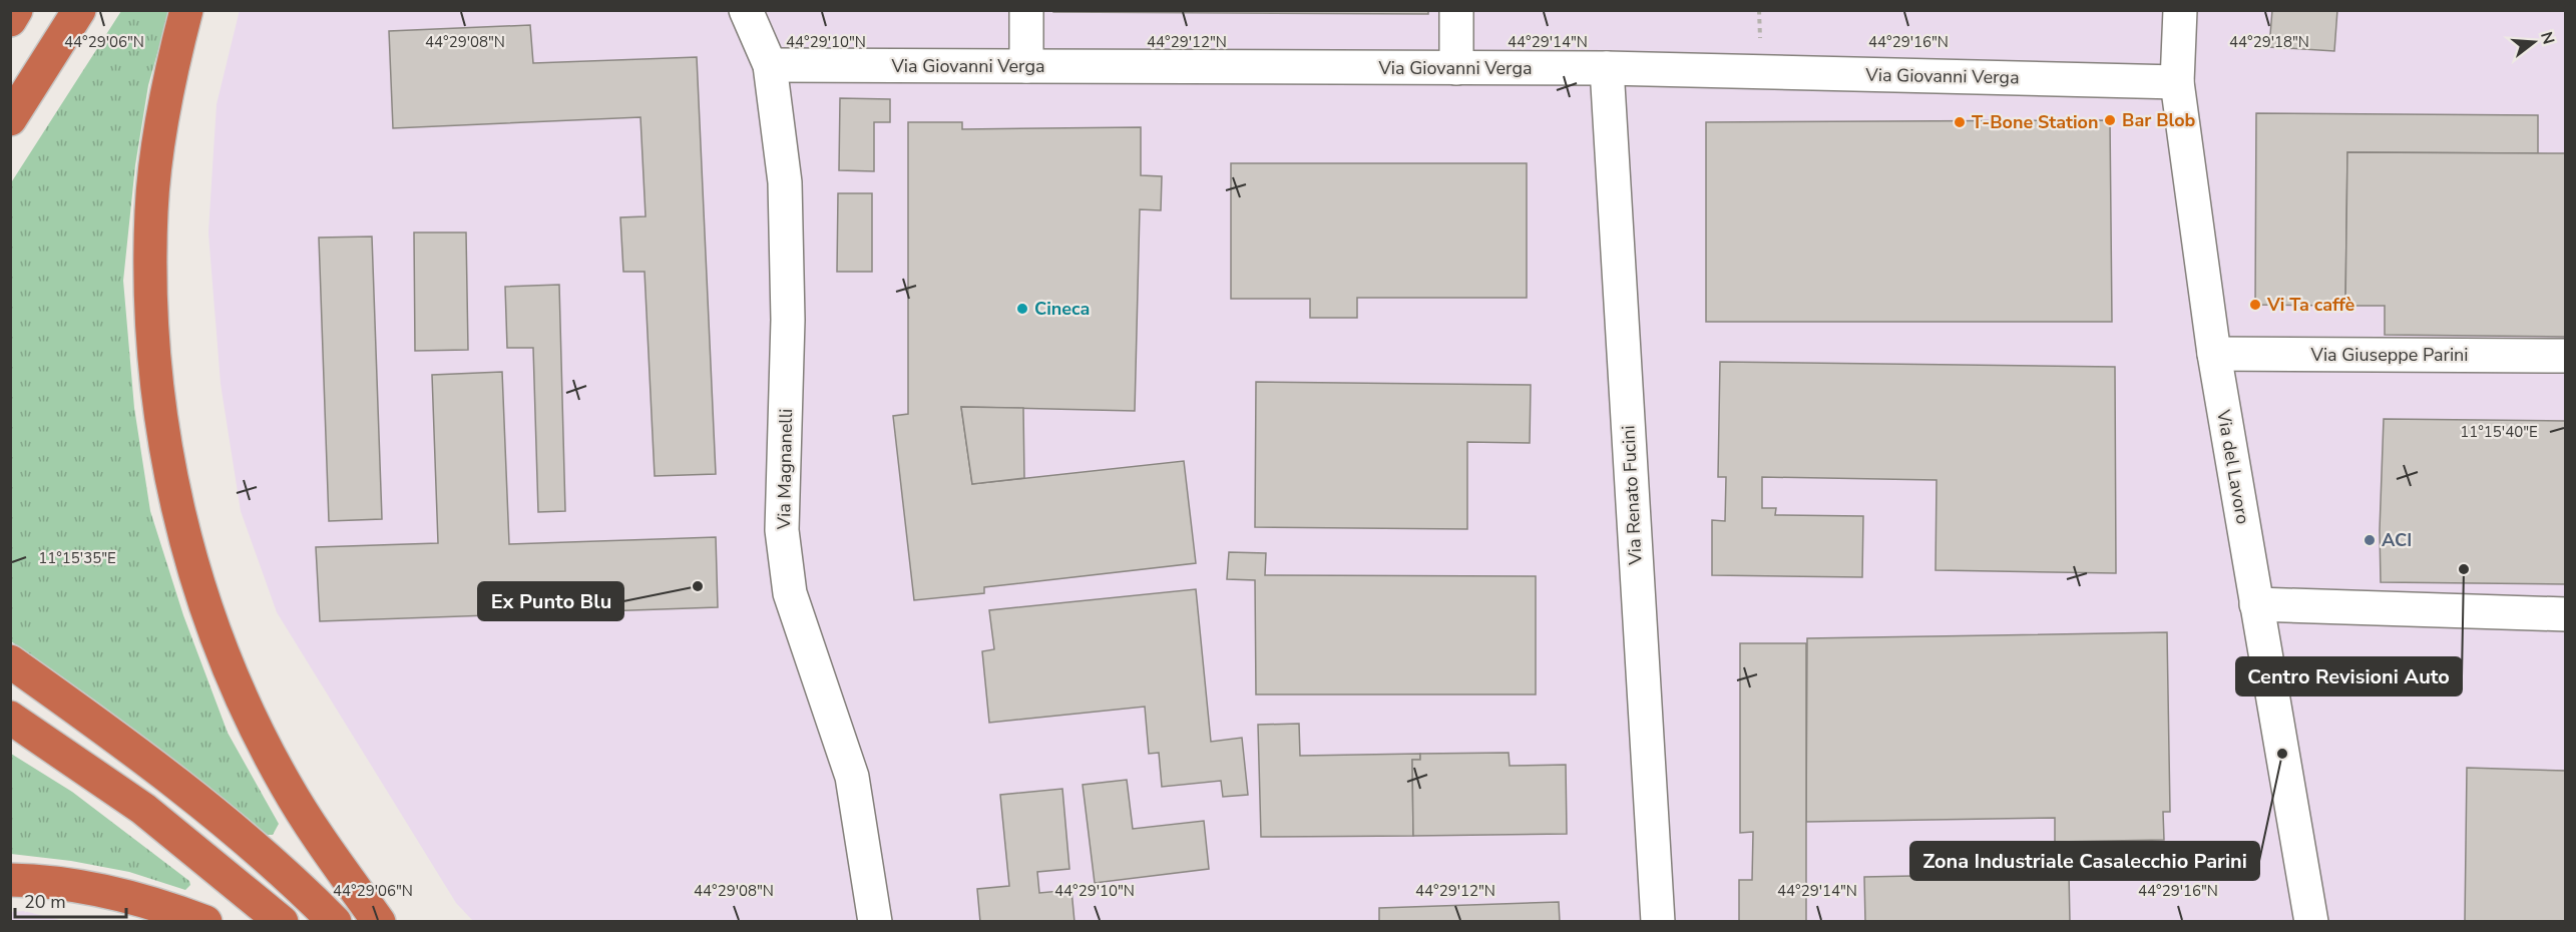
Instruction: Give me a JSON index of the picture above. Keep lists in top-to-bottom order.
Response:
{
  "streets": {
    "street": [
      "Via Giovanni Verga",
      "Via Giuseppe Parini",
      "Via del Lavoro",
      "Via Magnanelli",
      "Via Renato Fucini"
    ]
  },
  "crossings": [
    ["Via Giovanni Verga", "Via del Lavoro"],
    ["Via Giovanni Verga", "Via Magnanelli"],
    ["Via Giovanni Verga", "Via Renato Fucini"],
    ["Via Giuseppe Parini", "Via del Lavoro"]
  ],
  "places": [
    "Bar Blob",
    "T-Bone Station",
    "Vi Ta caffè",
    "Cineca",
    "ACI",
    "Centro Revisioni Auto",
    "Ex Punto Blu",
    "Zona Industriale Casalecchio Parini"
  ],
  "scale_bar": "20 m",
  "north": "right",
  "coordinates": [
    "44°29'06\"N",
    "44°29'08\"N",
    "44°29'10\"N",
    "44°29'12\"N",
    "44°29'14\"N",
    "44°29'16\"N",
    "44°29'18\"N",
    "11°15'40\"E",
    "11°15'35\"E"
  ]
}
